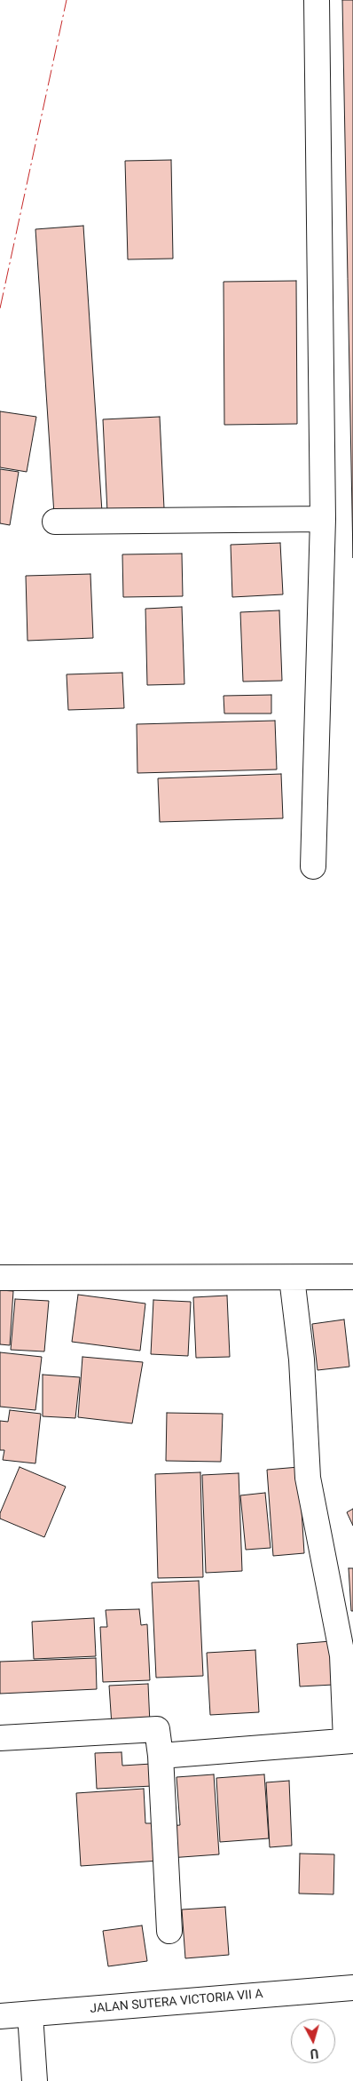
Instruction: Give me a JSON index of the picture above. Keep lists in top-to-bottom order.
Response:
{
  "streets": {
    "street": ["JALAN SUTERA VICTORIA VII A"]
  },
  "north": "bottom"
}
